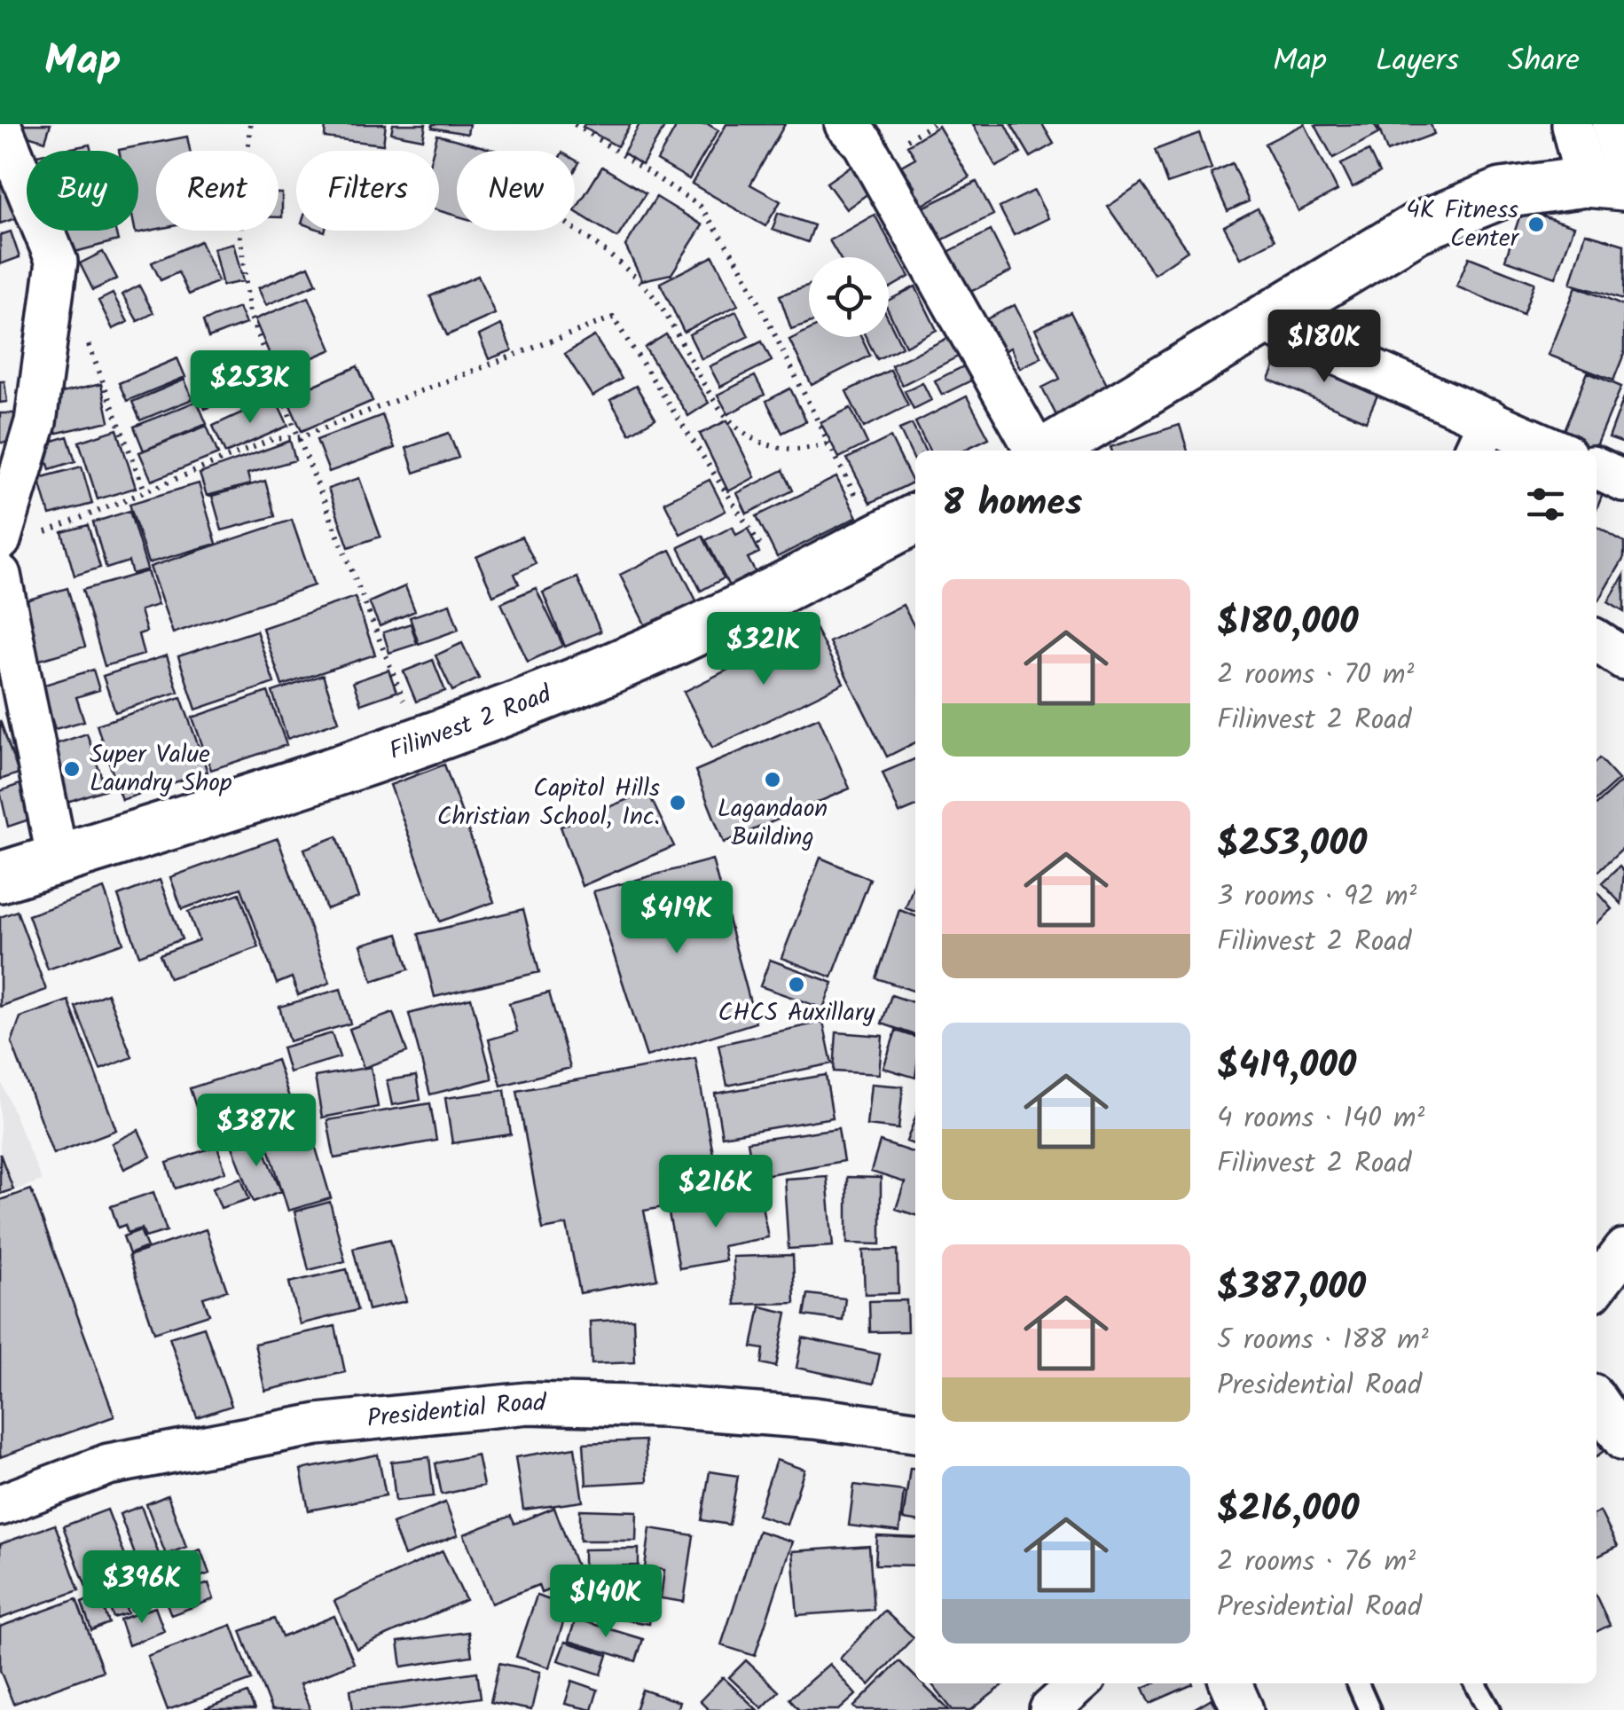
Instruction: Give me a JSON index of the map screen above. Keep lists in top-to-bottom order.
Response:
{
  "streets": {
    "street": ["Filinvest 2 Road", "Presidential Road"]
  },
  "places": [
    "4K Fitness Center",
    "Super Value Laundry Shop",
    "Lagandaon Building",
    "Capitol Hills Christian School, Inc.",
    "CHCS Auxillary"
  ],
  "page": {
    "header": "Map",
    "nav": ["Map", "Layers", "Share"],
    "chip": [
      "Buy",
      "Rent",
      "Filters",
      "New"
    ],
    "price": [
      "$180K",
      "$253K",
      "$321K",
      "$419K",
      "$387K",
      "$216K",
      "$396K",
      "$140K"
    ],
    "heading": "8 homes",
    "list": [
      {
        "name": "$180,000",
        "note": "2 rooms · 70 m² · Filinvest 2 Road"
      },
      {
        "name": "$253,000",
        "note": "3 rooms · 92 m² · Filinvest 2 Road"
      },
      {
        "name": "$419,000",
        "note": "4 rooms · 140 m² · Filinvest 2 Road"
      },
      {
        "name": "$387,000",
        "note": "5 rooms · 188 m² · Presidential Road"
      },
      {
        "name": "$216,000",
        "note": "2 rooms · 76 m² · Presidential Road"
      }
    ]
  }
}
